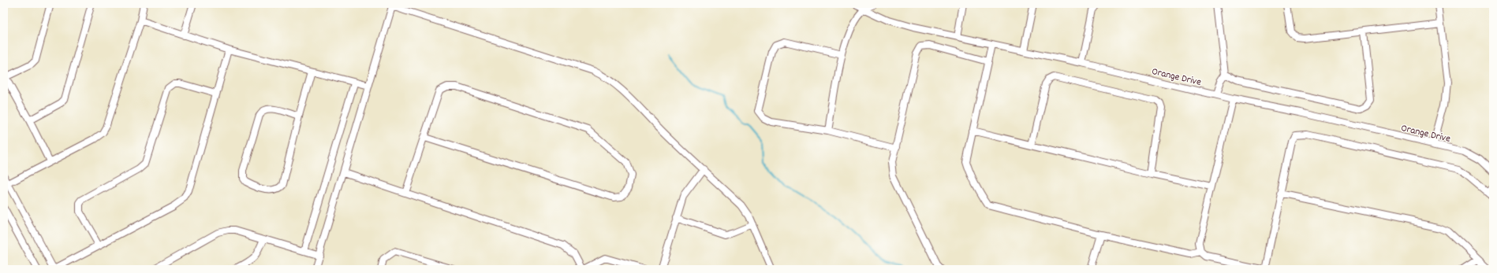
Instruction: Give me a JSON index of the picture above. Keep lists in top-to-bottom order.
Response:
{
  "streets": {
    "street": ["Orange Drive"]
  }
}
